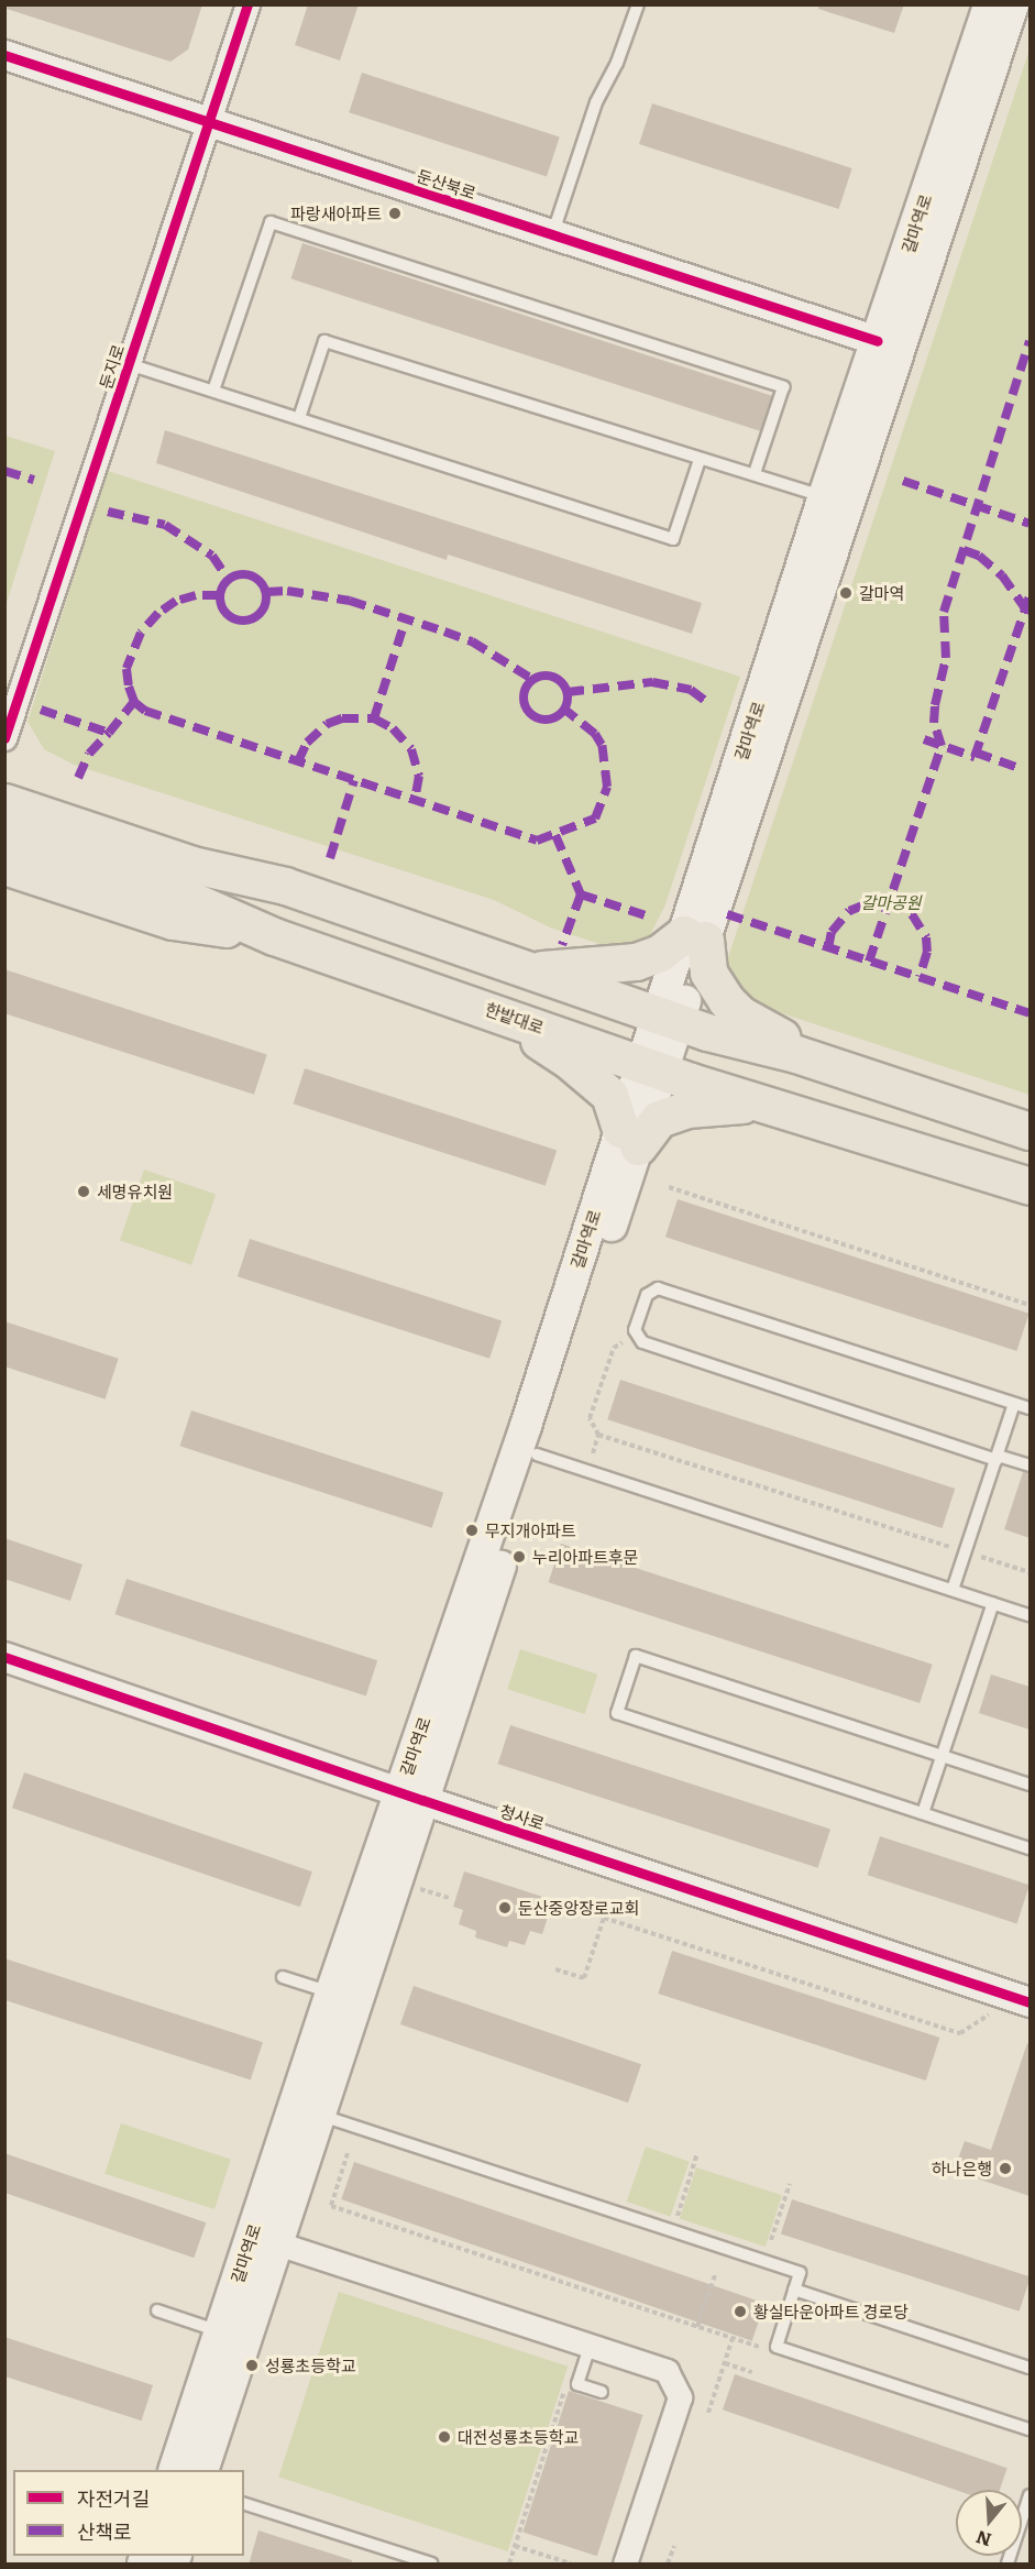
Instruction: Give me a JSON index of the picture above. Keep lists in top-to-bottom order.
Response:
{
  "streets": {
    "main road": ["갈마역로", "한밭대로"],
    "street": ["둔산북로", "둔지로", "청사로"]
  },
  "crossings": [
    ["둔산북로", "갈마역로"],
    ["둔산북로", "둔지로"],
    ["갈마역로", "한밭대로"],
    ["갈마역로", "청사로"]
  ],
  "parks": ["갈마공원"],
  "places": [
    "파랑새아파트",
    "갈마역",
    "세명유치원",
    "무지개아파트",
    "누리아파트후문",
    "둔산중앙장로교회",
    "하나은행",
    "황실타운아파트 경로당",
    "성룡초등학교",
    "대전성룡초등학교"
  ],
  "legend": ["자전거길", "산책로"],
  "north": "bottom"
}
